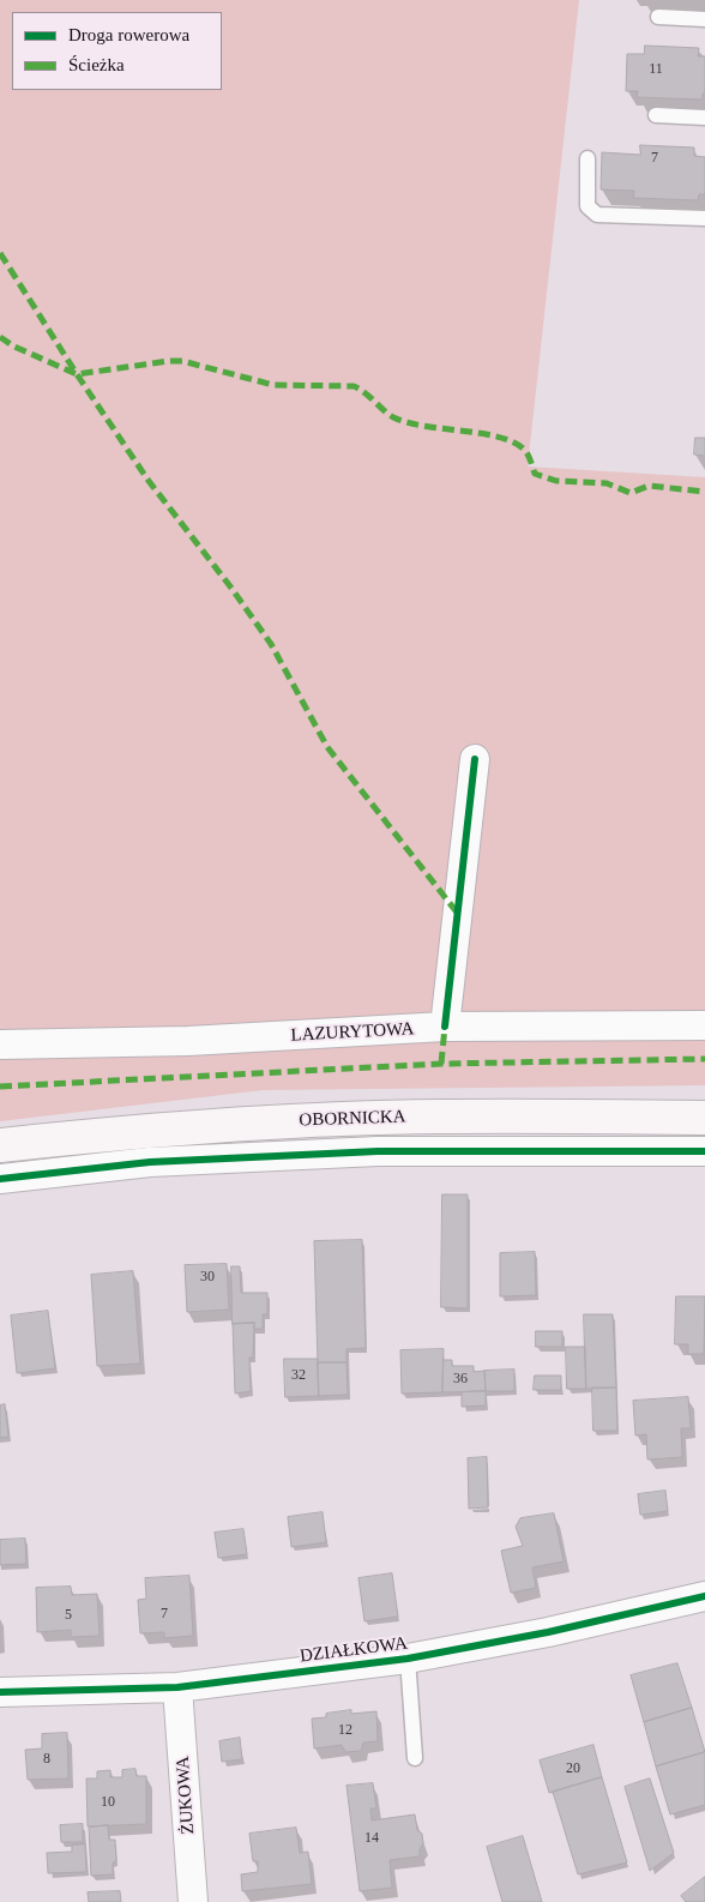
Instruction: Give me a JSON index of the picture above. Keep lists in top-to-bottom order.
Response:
{
  "streets": {
    "main road": ["OBORNICKA"],
    "street": ["LAZURYTOWA", "DZIAŁKOWA", "ŻUKOWA"]
  },
  "crossings": [
    ["DZIAŁKOWA", "ŻUKOWA"]
  ],
  "house_numbers": [
    "11",
    "7",
    "30",
    "32",
    "36",
    "7",
    "5",
    "12",
    "8",
    "20",
    "10",
    "14"
  ],
  "legend": ["Droga rowerowa", "Ścieżka"]
}
